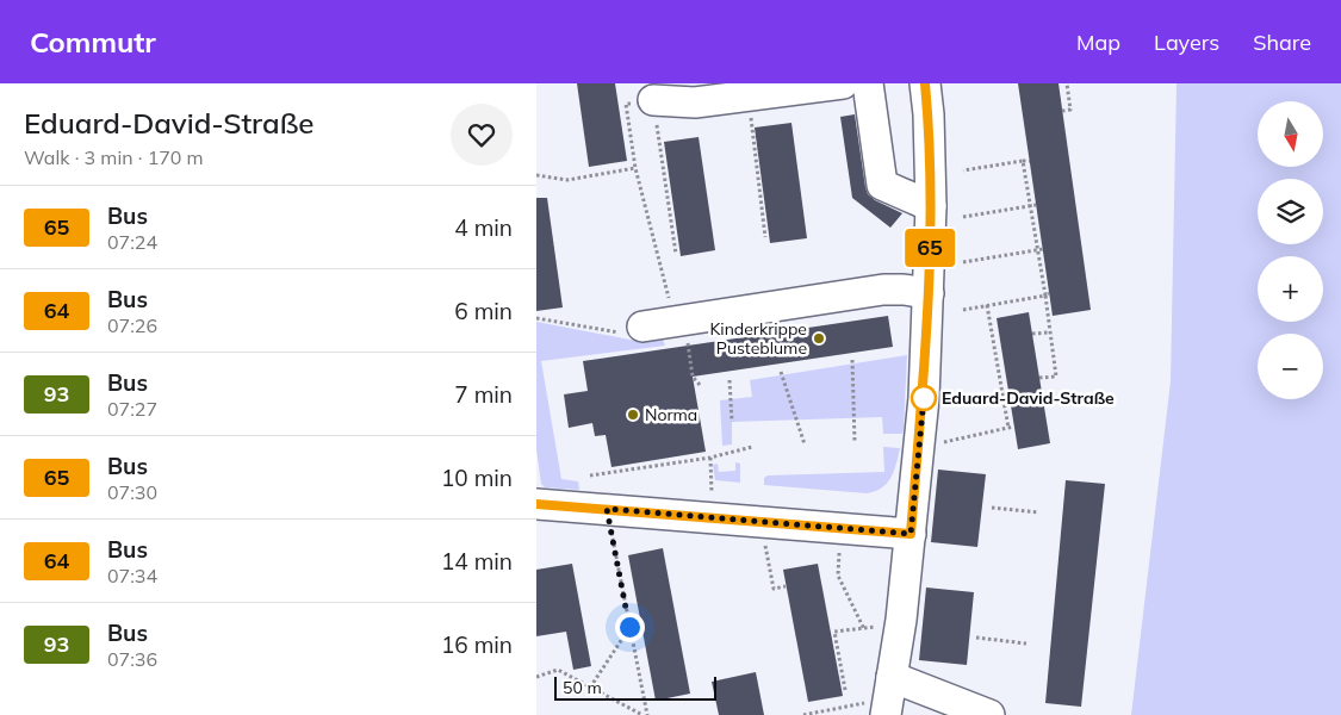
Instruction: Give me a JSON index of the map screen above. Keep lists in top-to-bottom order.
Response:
{
  "places": ["Kinderkrippe Pusteblume", "Eduard-David-Straße", "Norma"],
  "lines": ["bus line 65"],
  "scale_bar": "50 m",
  "north": "bottom",
  "page": {
    "header": "Commutr",
    "nav": ["Map", "Layers", "Share"],
    "heading": ["Eduard-David-Straße", "Walk · 3 min · 170 m"],
    "on_map": "65",
    "map_buttons": ["+", "−"],
    "list": [
      {
        "mark": "65",
        "name": "Bus",
        "note": "07:24",
        "value": "4 min"
      },
      {
        "mark": "64",
        "name": "Bus",
        "note": "07:26",
        "value": "6 min"
      },
      {
        "mark": "93",
        "name": "Bus",
        "note": "07:27",
        "value": "7 min"
      },
      {
        "mark": "65",
        "name": "Bus",
        "note": "07:30",
        "value": "10 min"
      },
      {
        "mark": "64",
        "name": "Bus",
        "note": "07:34",
        "value": "14 min"
      },
      {
        "mark": "93",
        "name": "Bus",
        "note": "07:36",
        "value": "16 min"
      }
    ],
    "scale": "50 m"
  }
}
